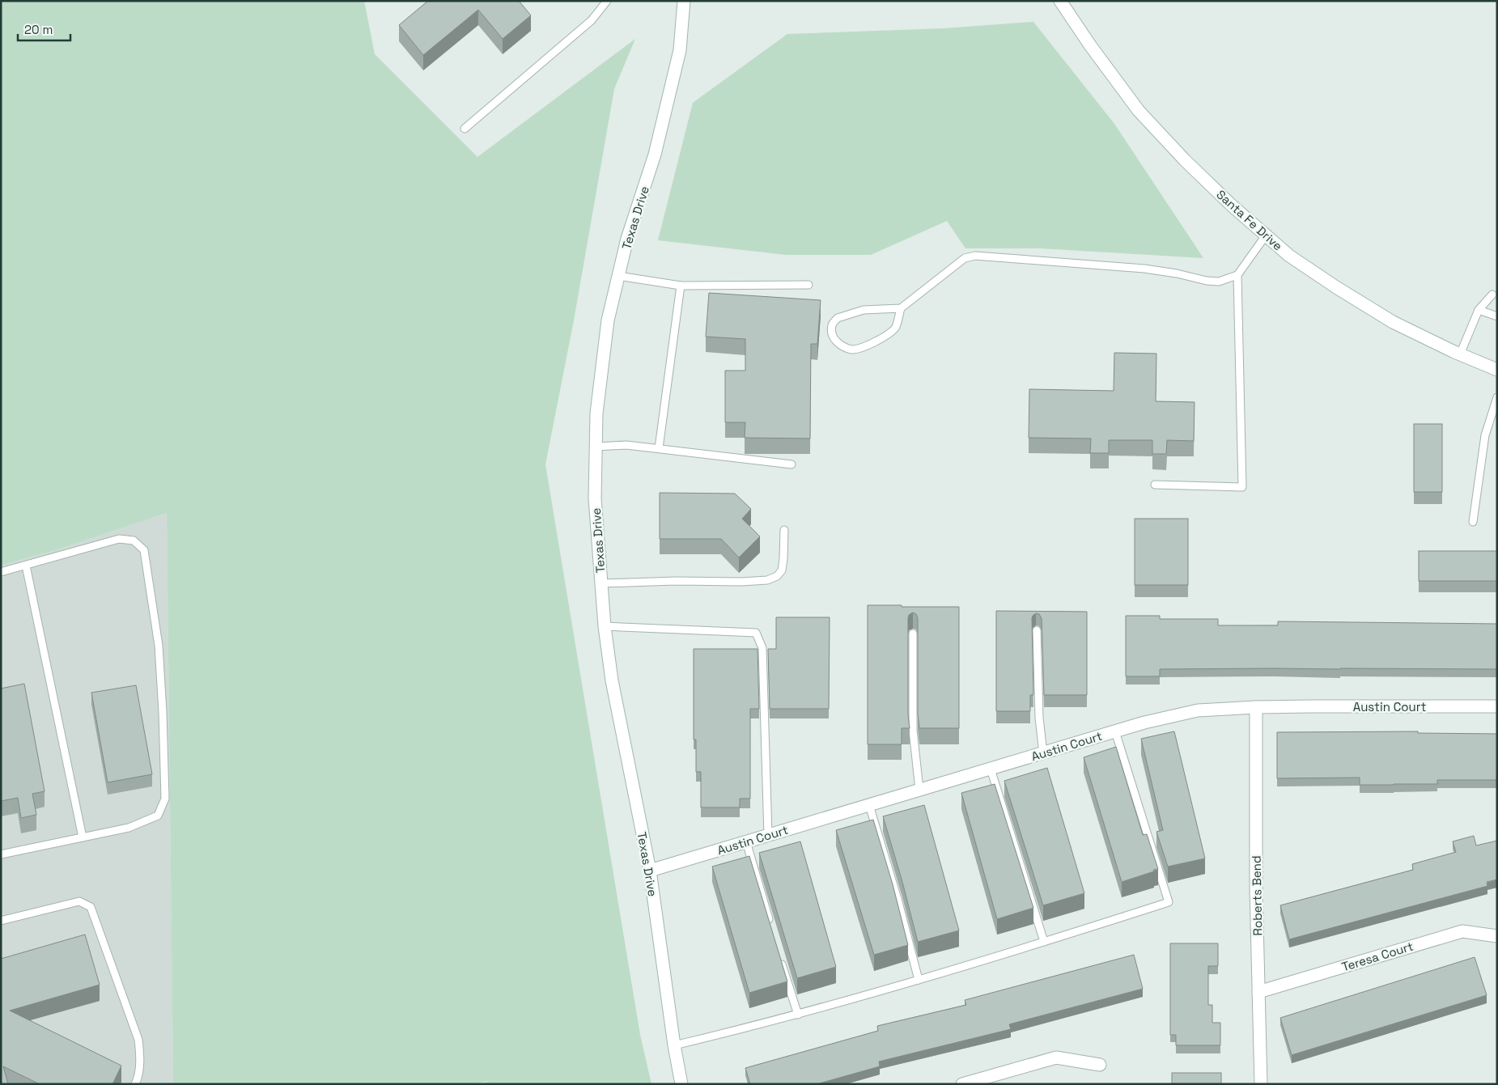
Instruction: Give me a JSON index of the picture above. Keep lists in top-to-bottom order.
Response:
{
  "streets": {
    "street": [
      "Texas Drive",
      "Santa Fe Drive",
      "Austin Court",
      "Roberts Bend",
      "Teresa Court"
    ]
  },
  "crossings": [
    ["Texas Drive", "Austin Court"],
    ["Austin Court", "Roberts Bend"],
    ["Roberts Bend", "Teresa Court"]
  ],
  "scale_bar": "20 m"
}
